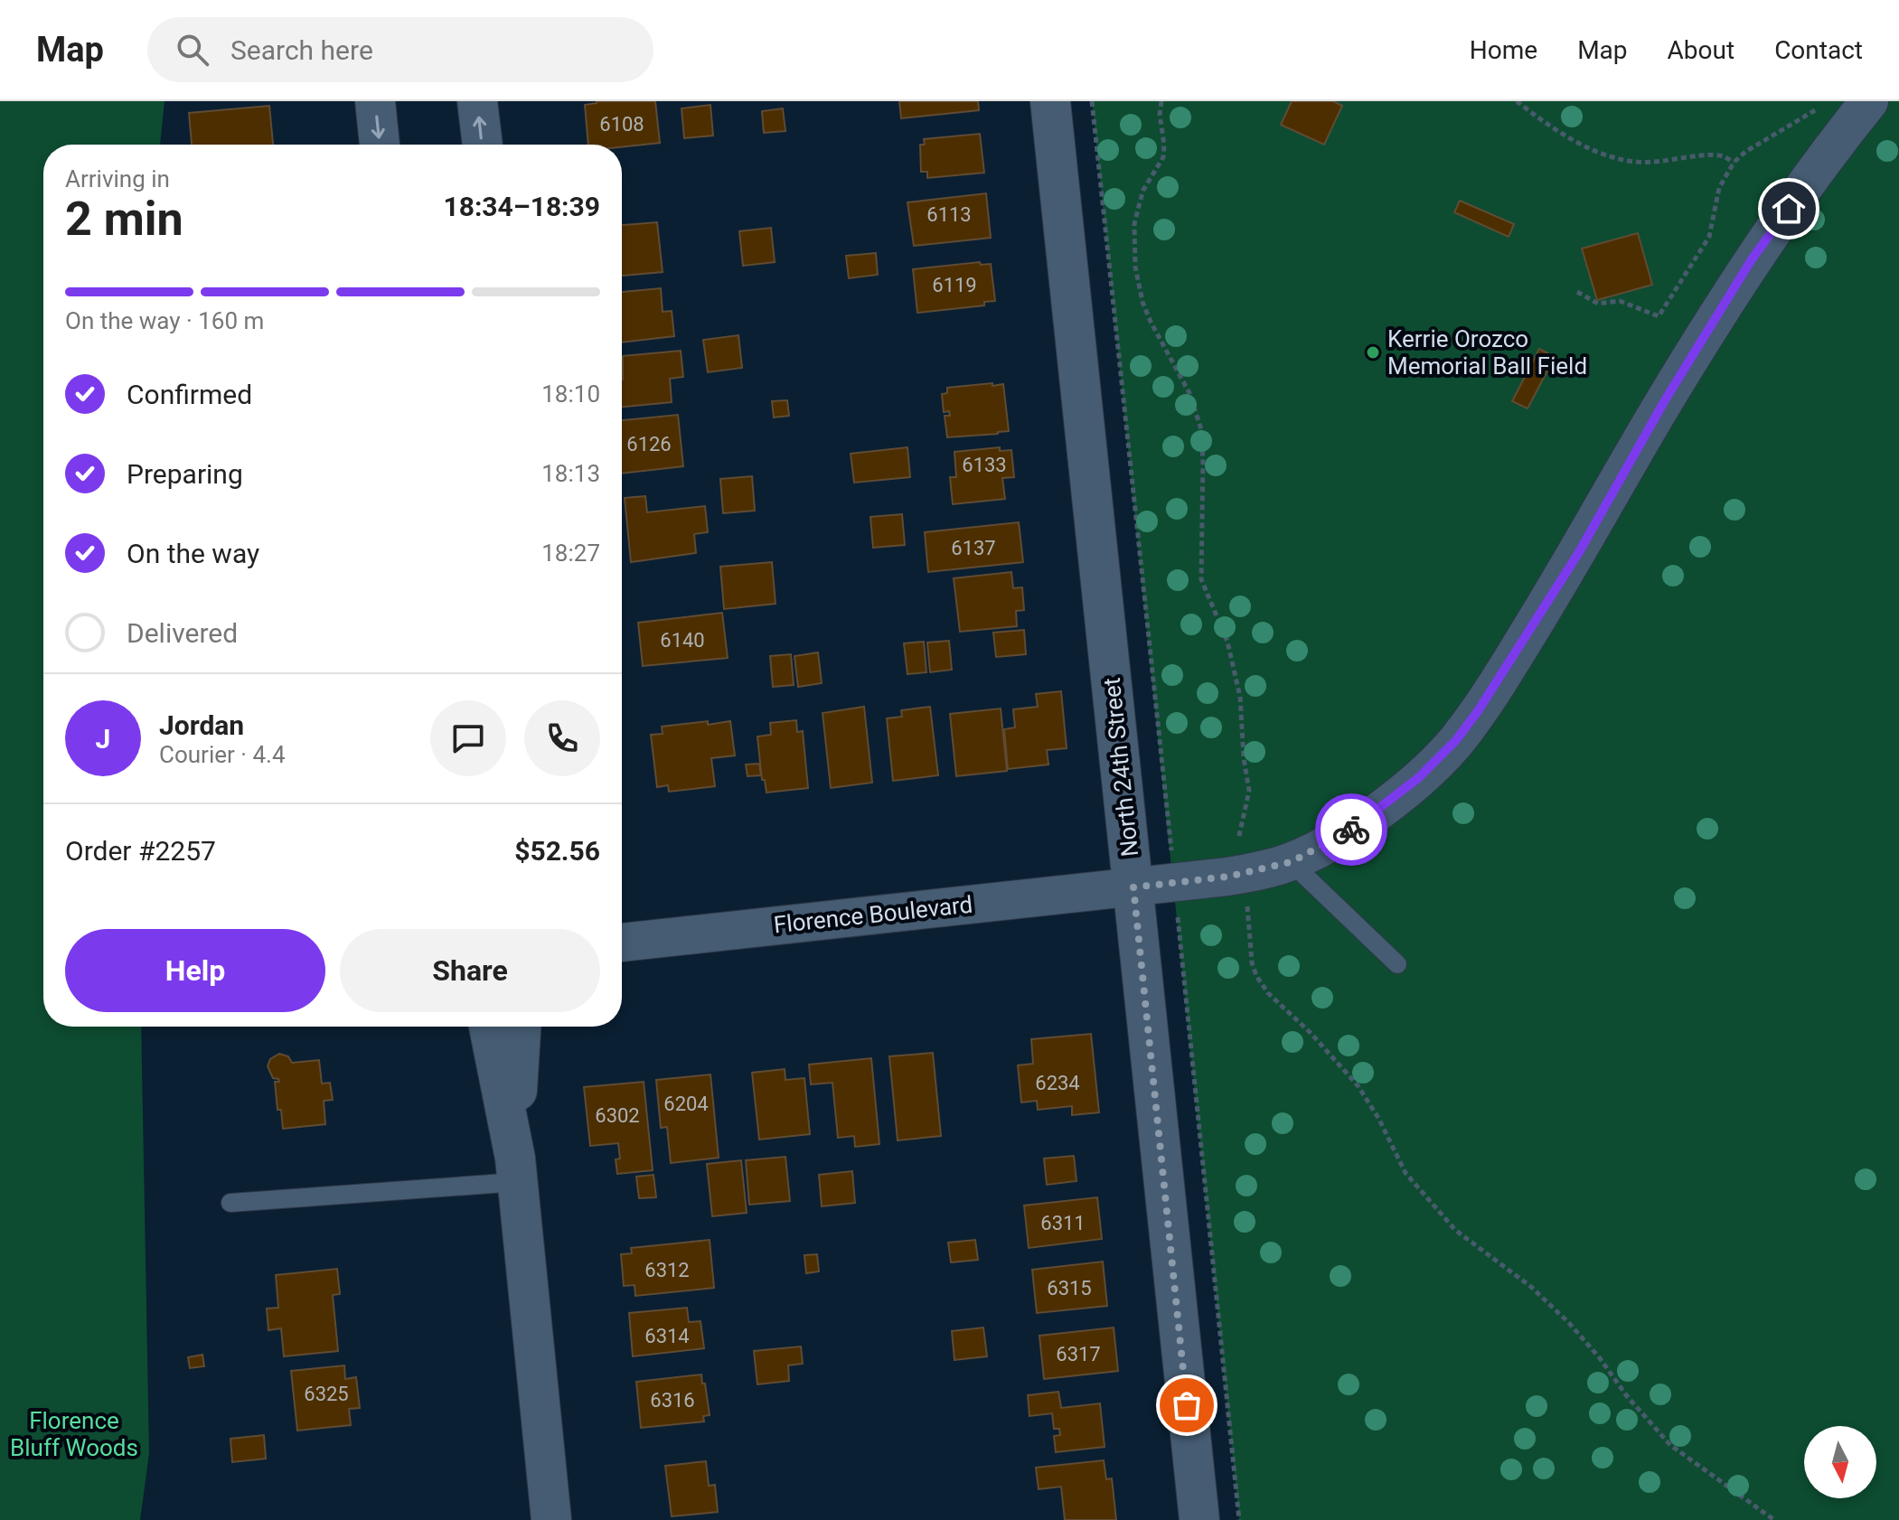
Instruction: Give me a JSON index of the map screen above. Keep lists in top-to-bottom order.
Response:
{
  "streets": {
    "street": ["North 24th Street", "Florence Boulevard"]
  },
  "crossings": [
    ["North 24th Street", "Florence Boulevard"]
  ],
  "parks": ["Florence Bluff Woods"],
  "places": ["Kerrie Orozco Memorial Ball Field"],
  "house_numbers": [
    "6108",
    "6113",
    "6119",
    "6126",
    "6133",
    "6137",
    "6140",
    "6234",
    "6204",
    "6302",
    "6311",
    "6312",
    "6315",
    "6314",
    "6317",
    "6325",
    "6316"
  ],
  "north": "bottom",
  "page": {
    "header": "Map",
    "search": "Search here",
    "nav": [
      "Home",
      "Map",
      "About",
      "Contact"
    ],
    "heading": ["2 min", "Arriving in", "18:34–18:39"],
    "panel": [
      "Jordan",
      "Courier · 4.4",
      "Order #2257",
      "$52.56"
    ],
    "bar": "On the way · 160 m",
    "list": [
      ["Confirmed", "18:10"],
      ["Preparing", "18:13"],
      ["On the way", "18:27"],
      "Delivered"
    ],
    "round": "J",
    "buttons": ["Help", "Share"]
  }
}
